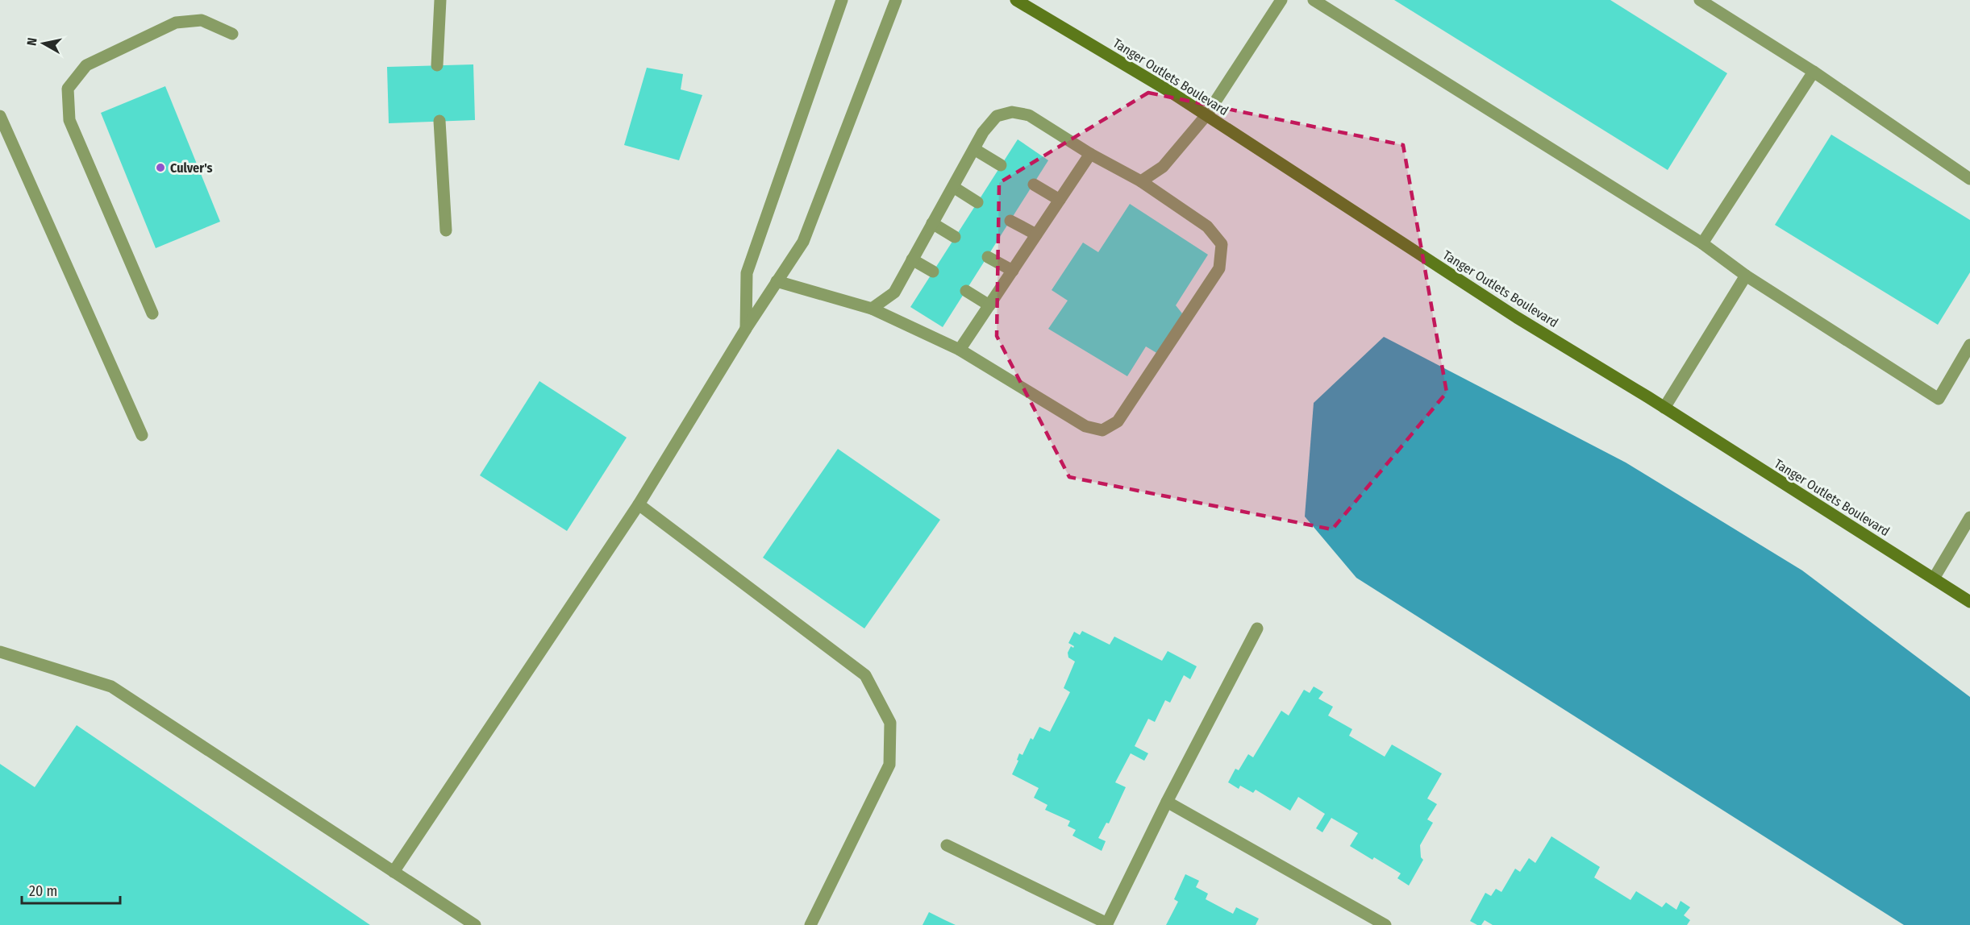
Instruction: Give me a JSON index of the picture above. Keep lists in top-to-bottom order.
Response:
{
  "streets": {
    "street": ["Tanger Outlets Boulevard"]
  },
  "places": ["Culver's"],
  "scale_bar": "20 m",
  "north": "left"
}
